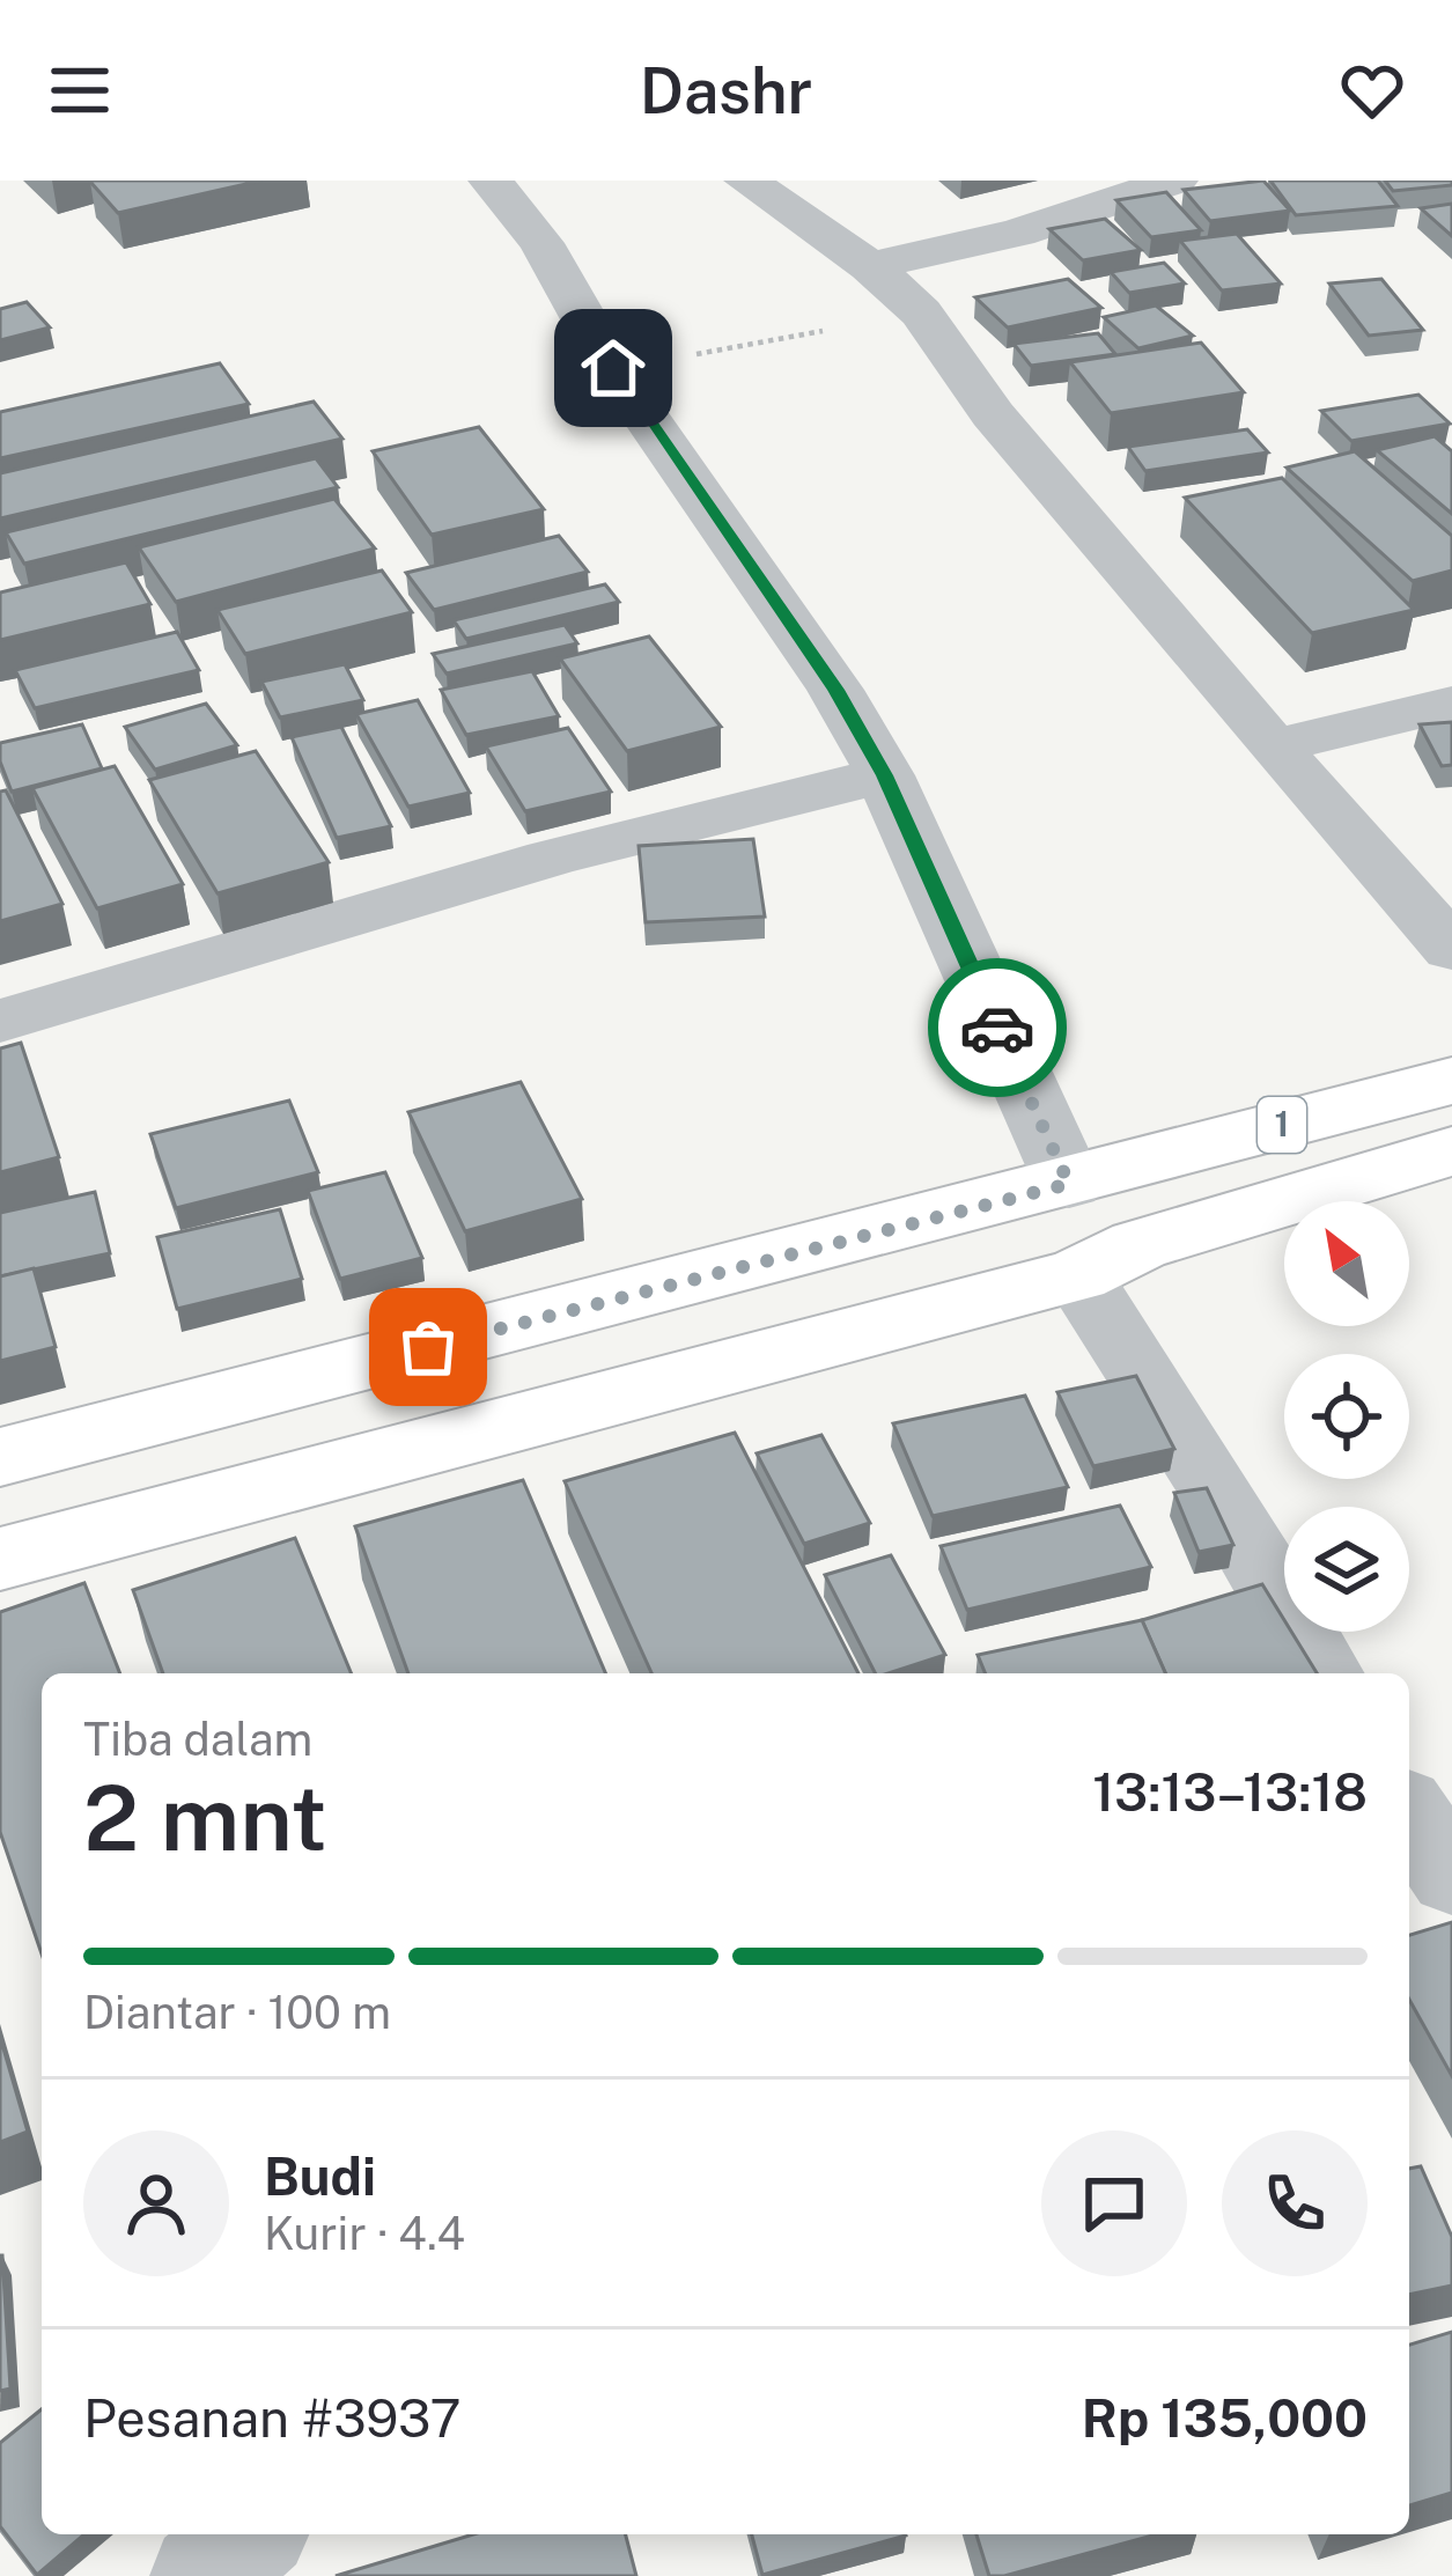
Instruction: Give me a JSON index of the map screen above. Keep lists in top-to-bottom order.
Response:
{
  "streets": {
    "highway": ["1"]
  },
  "north": "top left",
  "page": {
    "header": "Dashr",
    "heading": ["2 mnt", "Tiba dalam", "13:13–13:18"],
    "panel": [
      "Budi",
      "Kurir · 4.4",
      "Pesanan #3937",
      "Rp 135,000"
    ],
    "bar": "Diantar · 100 m"
  }
}
